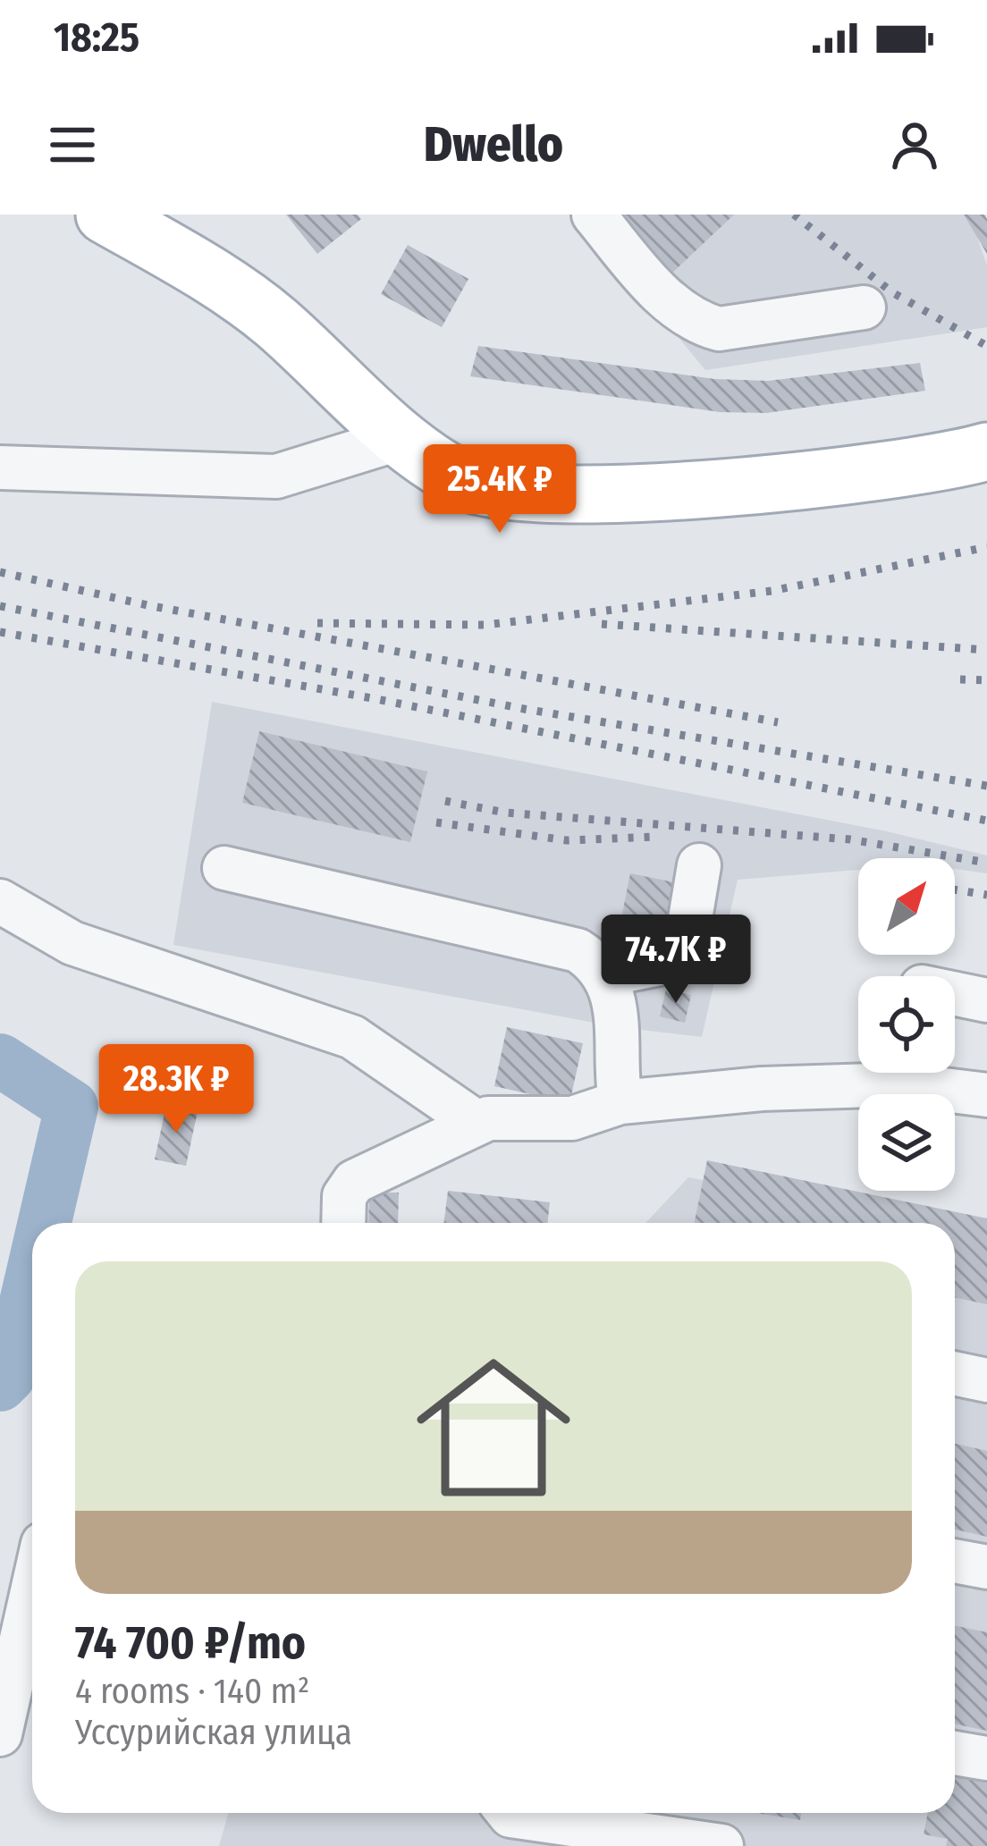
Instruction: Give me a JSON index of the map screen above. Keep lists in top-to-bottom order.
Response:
{
  "north": "top right",
  "page": {
    "status": "18:25",
    "header": "Dwello",
    "price": ["25.4K ₽", "74.7K ₽", "28.3K ₽"],
    "list": [
      {
        "name": "74 700 ₽/mo",
        "note": "4 rooms · 140 m² · Уссурийская улица"
      }
    ]
  }
}
